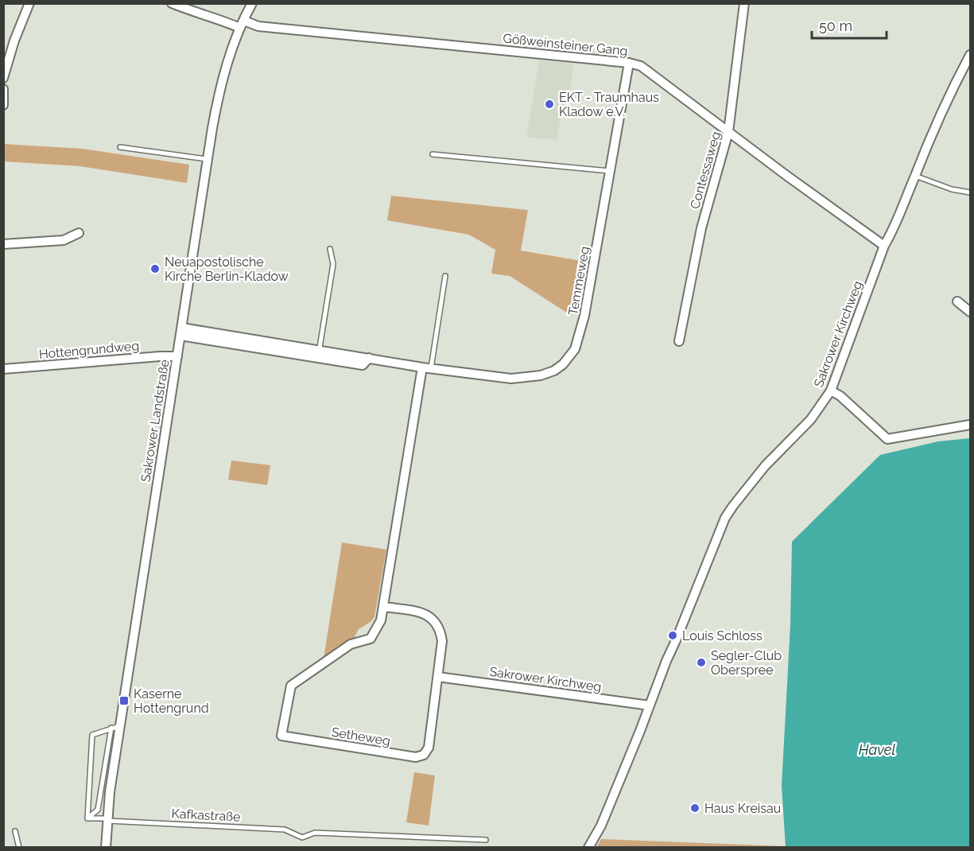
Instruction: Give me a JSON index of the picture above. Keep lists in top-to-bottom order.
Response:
{
  "streets": {
    "street": [
      "Gößweinsteiner Gang",
      "Contessaweg",
      "Temmeweg",
      "Sakrower Kirchweg",
      "Hottengrundweg",
      "Sakrower Landstraße",
      "Setheweg"
    ],
    "lane": ["Kafkastraße"]
  },
  "crossings": [
    ["Gößweinsteiner Gang", "Contessaweg"],
    ["Gößweinsteiner Gang", "Temmeweg"],
    ["Gößweinsteiner Gang", "Sakrower Kirchweg"],
    ["Gößweinsteiner Gang", "Sakrower Landstraße"],
    ["Temmeweg", "Sakrower Landstraße"],
    ["Temmeweg", "Setheweg"],
    ["Sakrower Kirchweg", "Setheweg"],
    ["Hottengrundweg", "Sakrower Landstraße"],
    ["Sakrower Landstraße", "Kafkastraße"]
  ],
  "water": ["Havel"],
  "places": {
    "other": [
      "EKT - Traumhaus Kladow e.V.",
      "Neuapostolische Kirche Berlin-Kladow",
      "Louis Schloss",
      "Segler-Club Oberspree",
      "Haus Kreisau"
    ],
    "transit": ["Kaserne Hottengrund"]
  },
  "scale_bar": "50 m"
}
